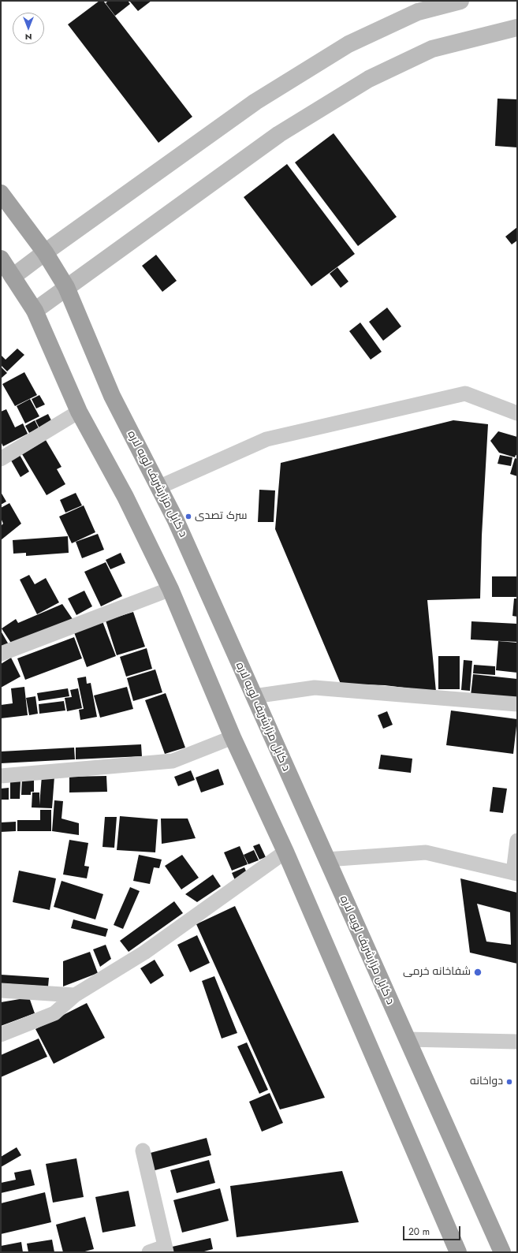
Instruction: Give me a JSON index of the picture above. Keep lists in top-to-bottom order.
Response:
{
  "streets": {
    "highway": ["د کابل مزارشریف لویه لاره"]
  },
  "places": ["سرک تصدی", "شفاخانه خرمی", "دواخانه"],
  "scale_bar": "20 m",
  "north": "bottom"
}
